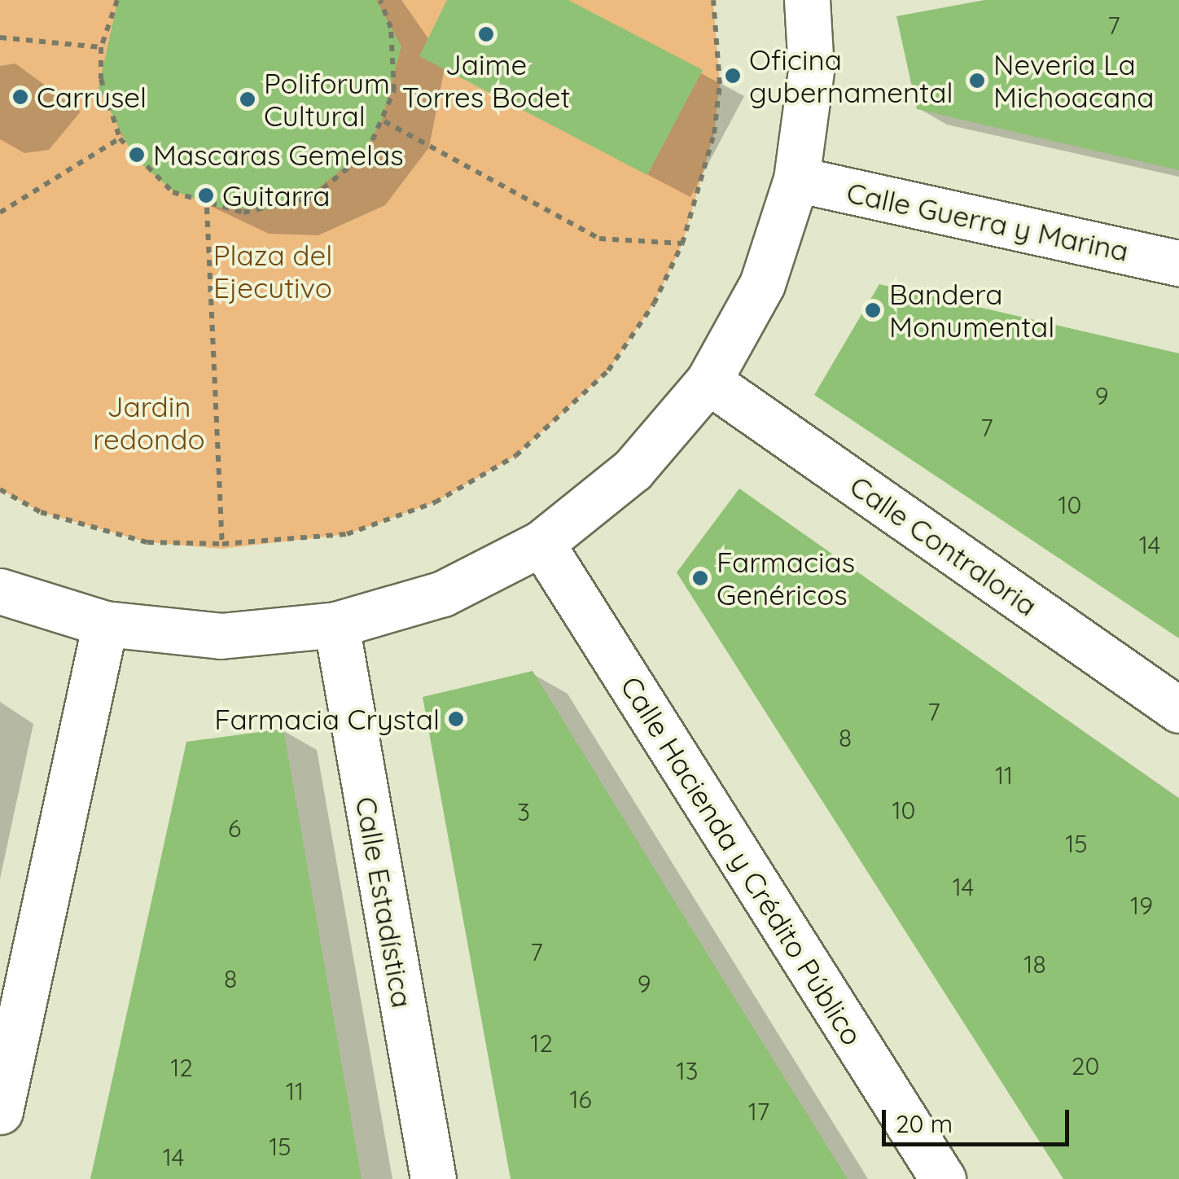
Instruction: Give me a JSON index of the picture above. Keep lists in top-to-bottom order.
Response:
{
  "streets": {
    "street": [
      "Calle Guerra y Marina",
      "Calle Contraloria",
      "Calle Hacienda y Crédito Público",
      "Calle Estadística"
    ]
  },
  "parks": ["Plaza del Ejecutivo", "Jardin redondo"],
  "places": [
    "Jaime Torres Bodet",
    "Oficina gubernamental",
    "Neveria La Michoacana",
    "Carrusel",
    "Poliforum Cultural",
    "Mascaras Gemelas",
    "Guitarra",
    "Bandera Monumental",
    "Farmacias Genéricos",
    "Farmacia Crystal"
  ],
  "house_numbers": [
    "7",
    "9",
    "7",
    "10",
    "14",
    "7",
    "8",
    "11",
    "10",
    "3",
    "6",
    "15",
    "14",
    "19",
    "7",
    "18",
    "8",
    "9",
    "12",
    "20",
    "12",
    "13",
    "11",
    "16",
    "17",
    "15",
    "14"
  ],
  "scale_bar": "20 m"
}
